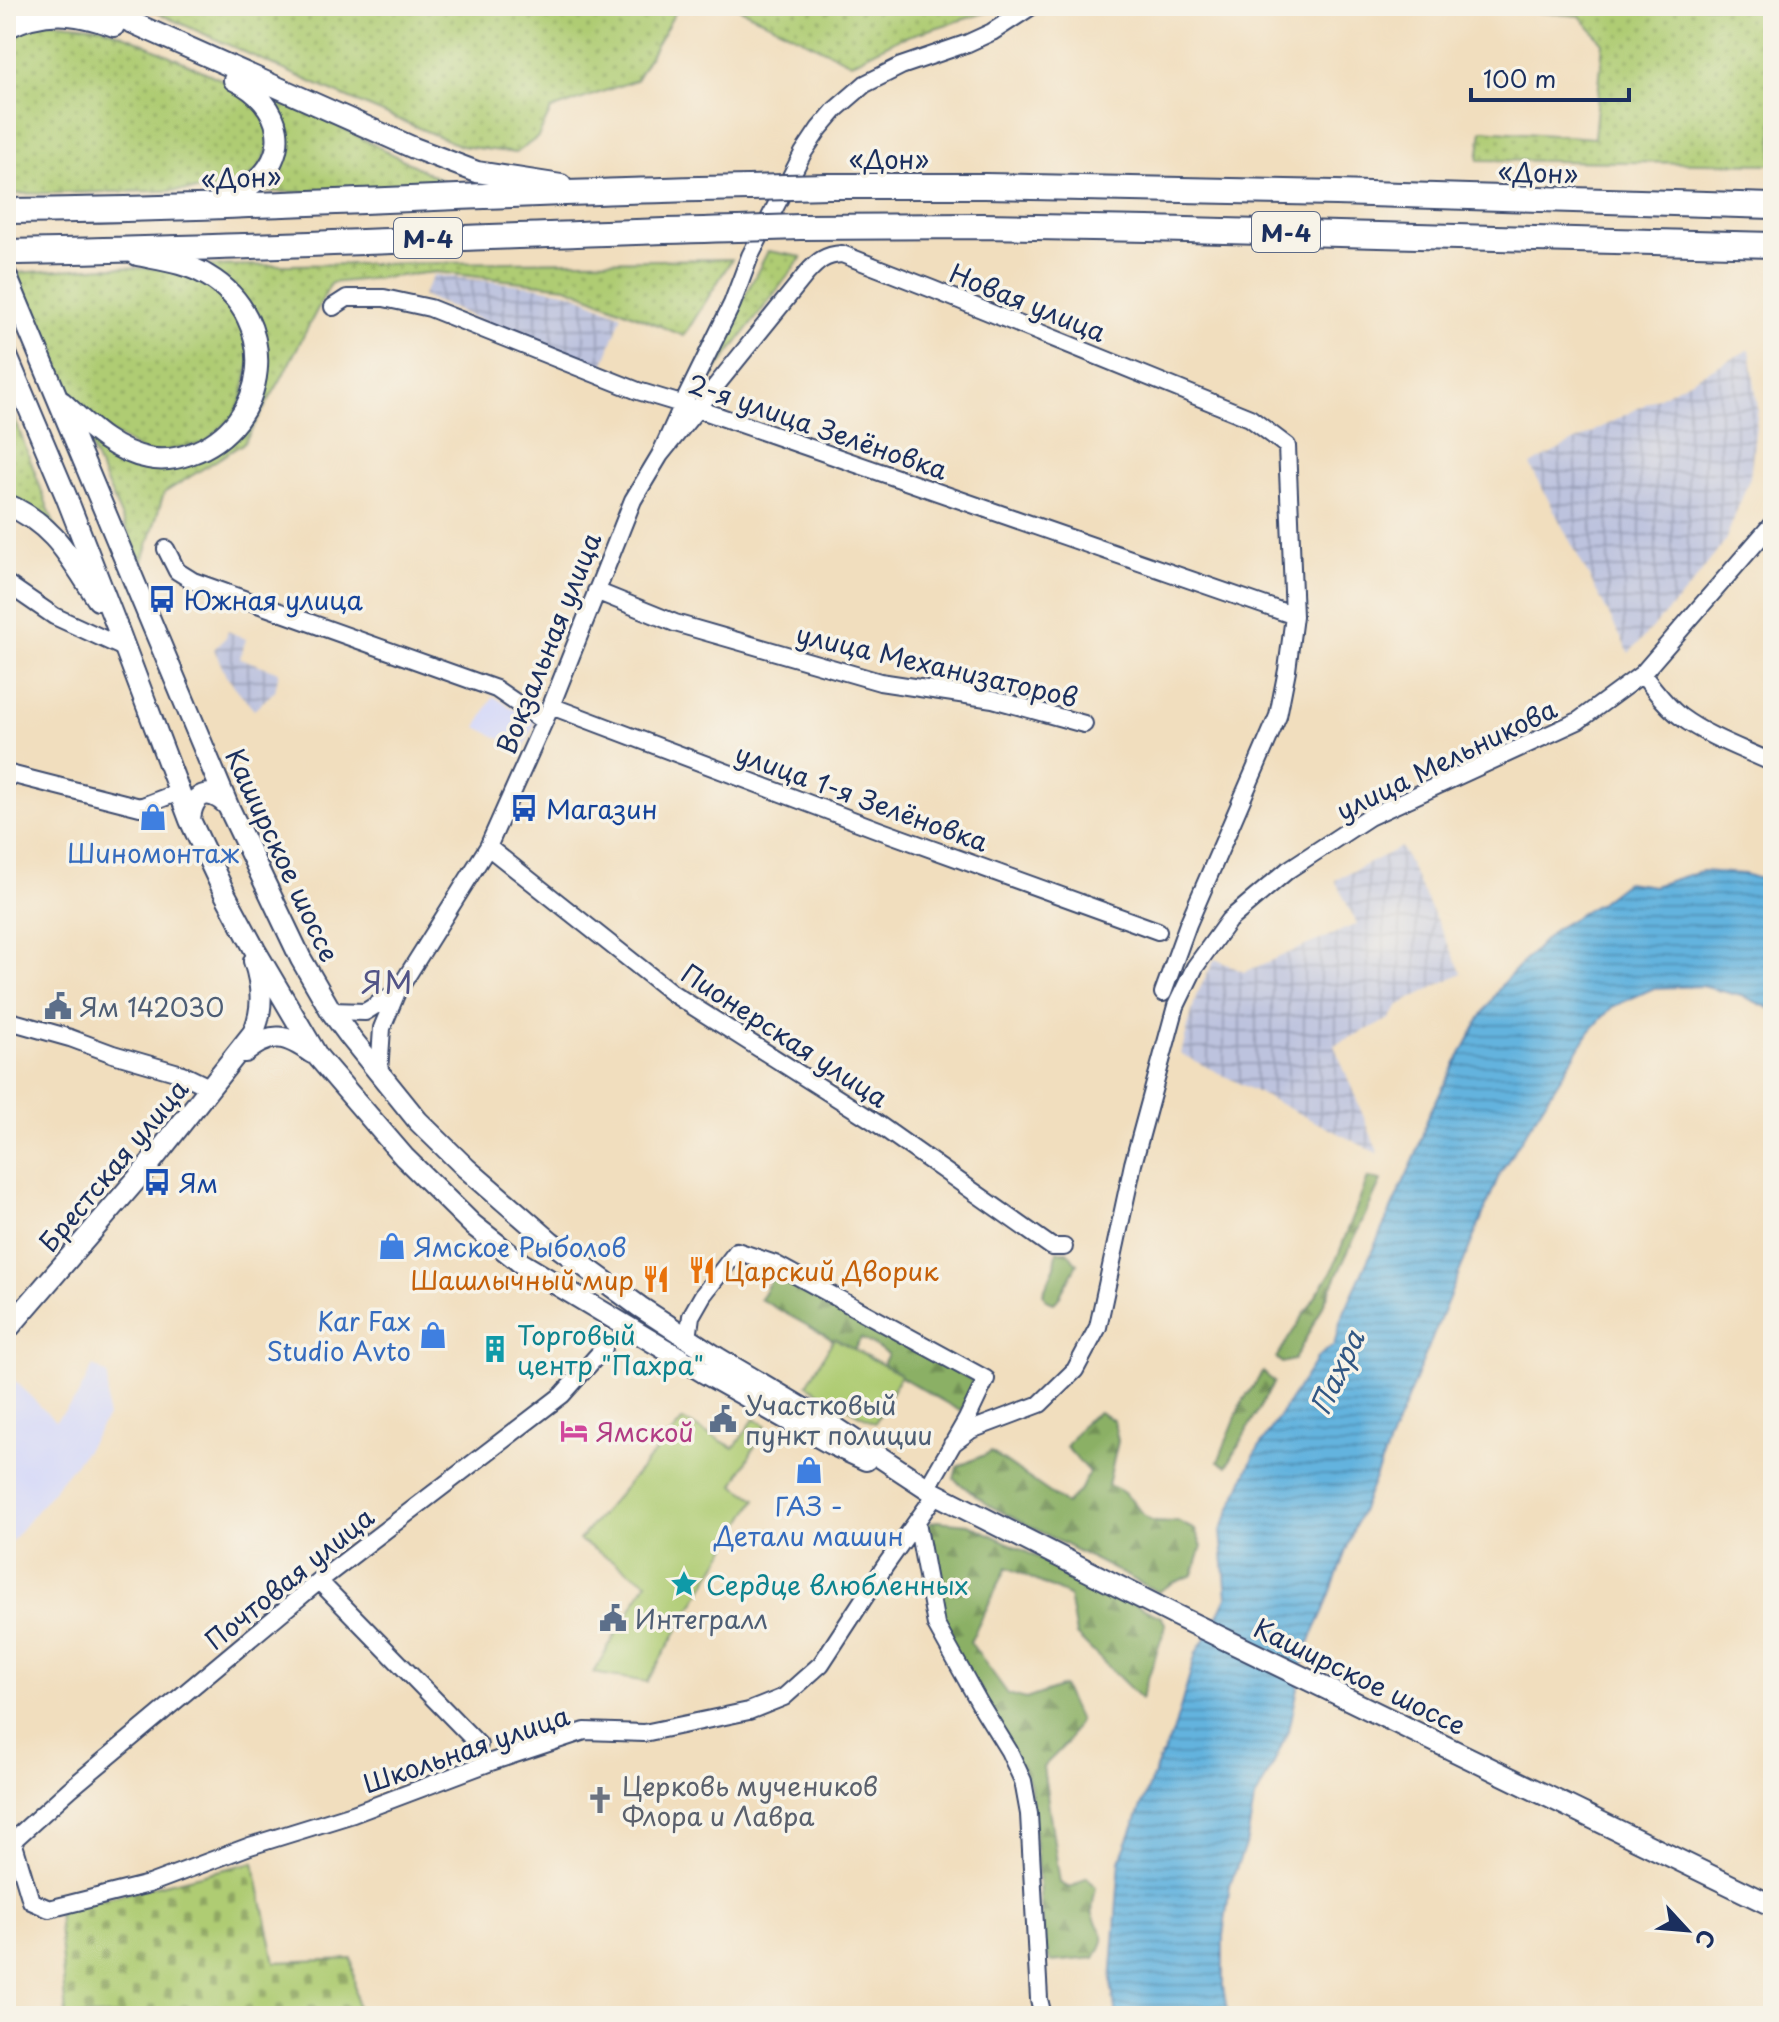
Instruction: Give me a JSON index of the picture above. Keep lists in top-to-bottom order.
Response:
{
  "streets": {
    "highway": ["«Дон»", "М-4"],
    "main road": ["Каширское шоссе", "Брестская улица"],
    "street": [
      "Новая улица",
      "2-я улица Зелёновка",
      "Вокзальная улица",
      "улица Механизаторов",
      "улица Мельникова",
      "улица 1-я Зелёновка",
      "Пионерская улица",
      "Почтовая улица",
      "Школьная улица"
    ]
  },
  "crossings": [
    ["Новая улица", "2-я улица Зелёновка"],
    ["Новая улица", "Вокзальная улица"],
    ["Вокзальная улица", "улица Механизаторов"],
    ["Вокзальная улица", "улица 1-я Зелёновка"],
    ["Вокзальная улица", "Каширское шоссе"],
    ["Вокзальная улица", "Пионерская улица"],
    ["улица Мельникова", "Школьная улица"],
    ["Каширское шоссе", "Брестская улица"],
    ["Каширское шоссе", "Школьная улица"],
    ["Почтовая улица", "Школьная улица"]
  ],
  "districts": ["ЯМ"],
  "water": ["Пахра"],
  "places": {
    "bus stop": ["Южная улица", "Магазин", "Ям"],
    "shop": [
      "Шиномонтаж",
      "Ямское Рыболов",
      "Kar Fax Studio Avto",
      "ГАЗ - Детали машин"
    ],
    "public building": ["Ям 142030", "Участковый пункт полиции", "Интегралл"],
    "restaurant": ["Царский Дворик", "Шашлычный мир"],
    "building": ["Торговый центр \"Пахра\""],
    "hotel": ["Ямской"],
    "place": ["Сердце влюбленных"],
    "church": ["Церковь мучеников Флора и Лавра"]
  },
  "scale_bar": "100 m",
  "north": "bottom right"
}
